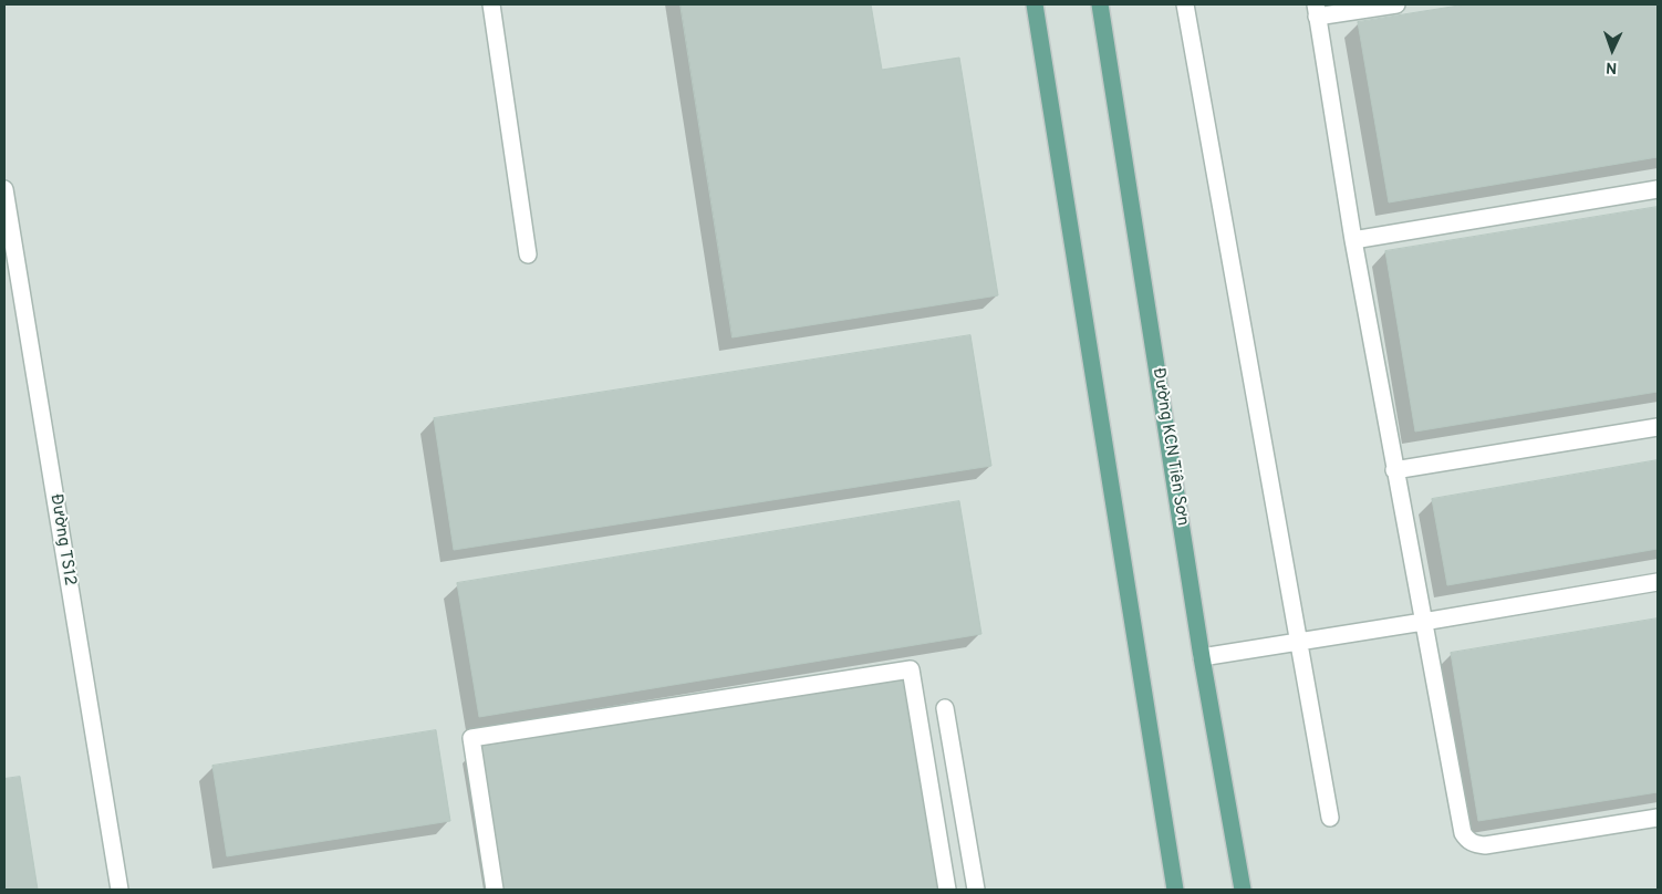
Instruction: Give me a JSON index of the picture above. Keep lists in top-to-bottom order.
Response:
{
  "streets": {
    "main road": ["Đường KCN Tiên Sơn"],
    "street": ["Đường TS12"]
  },
  "north": "bottom"
}
